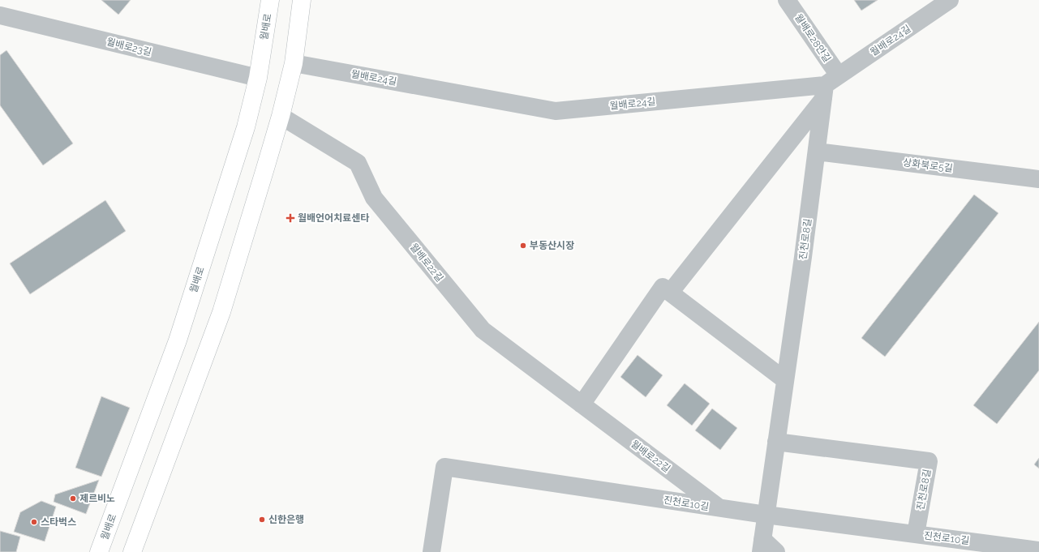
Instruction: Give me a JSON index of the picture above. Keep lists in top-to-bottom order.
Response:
{
  "streets": {
    "main road": ["월배로"],
    "street": [
      "월배로28안길",
      "월배로24길",
      "월배로23길",
      "상화북로5길",
      "진천로8길",
      "월배로22길",
      "진천로10길"
    ]
  },
  "crossings": [
    ["월배로", "월배로23길"],
    ["월배로28안길", "월배로24길"],
    ["월배로28안길", "진천로8길"],
    ["월배로24길", "진천로8길"],
    ["상화북로5길", "진천로8길"],
    ["진천로8길", "진천로10길"],
    ["월배로22길", "진천로10길"]
  ],
  "places": {
    "health": ["월배언어치료센타"],
    "other": [
      "부동산시장",
      "제르비노",
      "신한은행",
      "스타벅스"
    ]
  }
}
